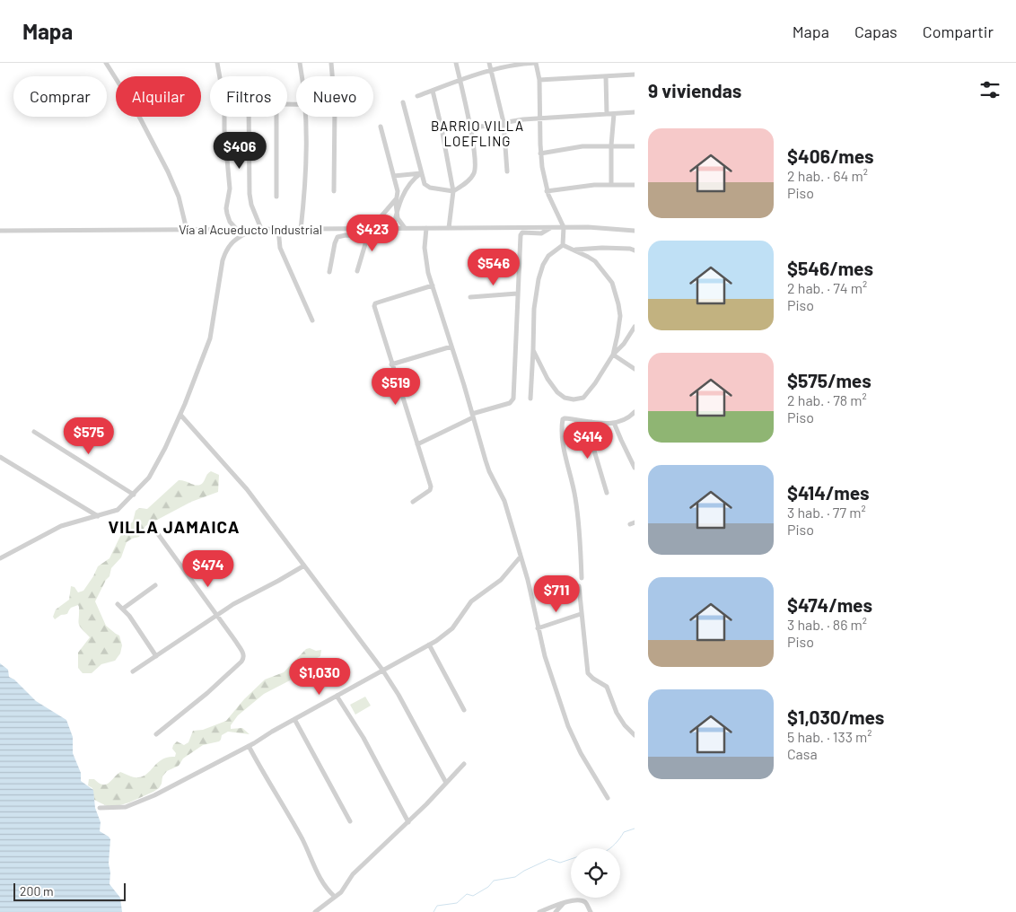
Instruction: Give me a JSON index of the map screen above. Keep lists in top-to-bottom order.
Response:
{
  "streets": {
    "street": ["Vía al Acueducto Industrial"]
  },
  "districts": ["BARRIO VILLA LOEFLING", "VILLA JAMAICA"],
  "scale_bar": "200 m",
  "page": {
    "header": "Mapa",
    "nav": ["Mapa", "Capas", "Compartir"],
    "heading": "9 viviendas",
    "chip": [
      "Comprar",
      "Alquilar",
      "Filtros",
      "Nuevo"
    ],
    "list": [
      {
        "name": "$406/mes",
        "note": "2 hab. · 64 m² · Piso"
      },
      {
        "name": "$546/mes",
        "note": "2 hab. · 74 m² · Piso"
      },
      {
        "name": "$575/mes",
        "note": "2 hab. · 78 m² · Piso"
      },
      {
        "name": "$414/mes",
        "note": "3 hab. · 77 m² · Piso"
      },
      {
        "name": "$474/mes",
        "note": "3 hab. · 86 m² · Piso"
      },
      {
        "name": "$1,030/mes",
        "note": "5 hab. · 133 m² · Casa"
      }
    ],
    "price": [
      "$406",
      "$423",
      "$546",
      "$519",
      "$575",
      "$414",
      "$474",
      "$711",
      "$1,030"
    ],
    "scale": "200 m"
  }
}
